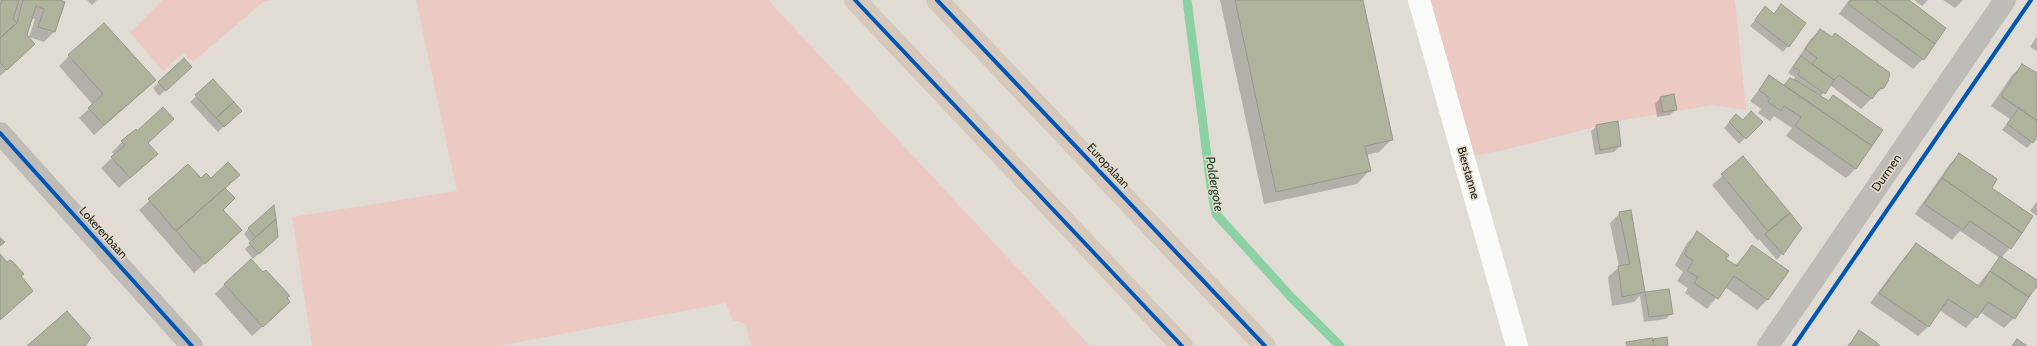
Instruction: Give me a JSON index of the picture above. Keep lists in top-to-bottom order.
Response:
{
  "streets": {
    "highway": ["Europalaan"],
    "street": ["Bierstanne", "Durmen", "Lokerenbaan"]
  },
  "water": ["Poldergote"]
}
